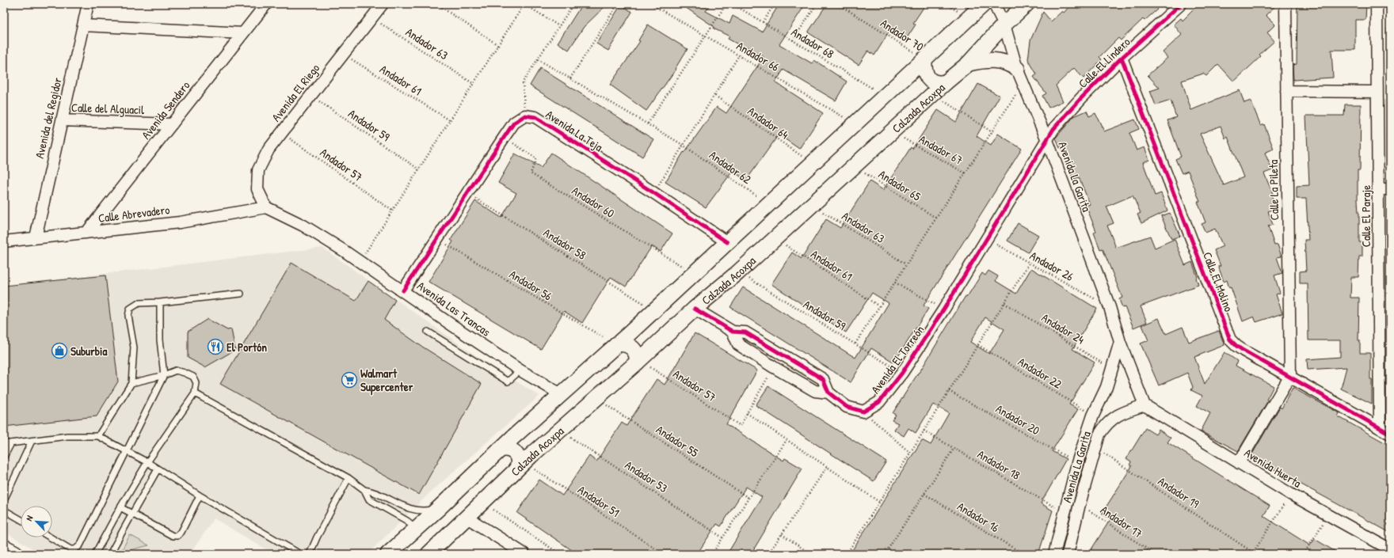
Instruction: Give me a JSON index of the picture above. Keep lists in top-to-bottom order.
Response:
{
  "streets": {
    "main road": ["Calzada Acoxpa"],
    "street": [
      "Calle El Lindero",
      "Avenida El Riego",
      "Calle del Alguacil",
      "Avenida Sendero",
      "Avenida del Regidor",
      "Avenida La Teja",
      "Avenida La Garita",
      "Calle La Pileta",
      "Calle Abrevadero",
      "Calle El Paraje",
      "Calle El Molino",
      "Avenida Las Trancas",
      "Avenida El Torreón",
      "Avenida Huerta"
    ],
    "path": [
      "Andador 70",
      "Andador 68",
      "Andador 63",
      "Andador 66",
      "Andador 61",
      "Andador 64",
      "Andador 59",
      "Andador 67",
      "Andador 57",
      "Andador 62",
      "Andador 65",
      "Andador 60",
      "Andador 58",
      "Andador 26",
      "Andador 56",
      "Andador 24",
      "Andador 22",
      "Andador 20",
      "Andador 55",
      "Andador 18",
      "Andador 53",
      "Andador 19",
      "Andador 51",
      "Andador 16",
      "Andador 17"
    ]
  },
  "crossings": [
    ["Andador 63", "Avenida El Riego"],
    ["Andador 63", "Calzada Acoxpa"],
    ["Calle El Lindero", "Avenida La Garita"],
    ["Calle El Lindero", "Calle El Molino"],
    ["Calle El Lindero", "Avenida El Torreón"],
    ["Andador 61", "Avenida El Riego"],
    ["Andador 61", "Calzada Acoxpa"],
    ["Avenida El Riego", "Andador 59"],
    ["Avenida El Riego", "Andador 57"],
    ["Avenida El Riego", "Calle Abrevadero"],
    ["Avenida El Riego", "Avenida Las Trancas"],
    ["Calzada Acoxpa", "Andador 59"],
    ["Calzada Acoxpa", "Andador 67"],
    ["Calzada Acoxpa", "Andador 57"],
    ["Calzada Acoxpa", "Avenida La Garita"],
    ["Calzada Acoxpa", "Andador 65"],
    ["Calzada Acoxpa", "Andador 55"],
    ["Calzada Acoxpa", "Andador 53"],
    ["Calzada Acoxpa", "Andador 51"],
    ["Calle del Alguacil", "Avenida Sendero"],
    ["Calle del Alguacil", "Avenida del Regidor"],
    ["Avenida Sendero", "Calle Abrevadero"],
    ["Avenida del Regidor", "Calle Abrevadero"],
    ["Andador 59", "Avenida El Torreón"],
    ["Avenida La Garita", "Andador 26"],
    ["Avenida La Garita", "Andador 24"],
    ["Avenida La Garita", "Avenida El Torreón"],
    ["Avenida La Garita", "Andador 22"],
    ["Avenida La Garita", "Andador 20"],
    ["Avenida La Garita", "Andador 18"],
    ["Avenida La Garita", "Avenida Huerta"],
    ["Avenida La Garita", "Andador 19"],
    ["Avenida La Garita", "Andador 17"],
    ["Calle La Pileta", "Calle El Molino"],
    ["Calle Abrevadero", "Avenida Las Trancas"],
    ["Calle El Paraje", "Calle El Molino"],
    ["Andador 26", "Avenida El Torreón"]
  ],
  "places": {
    "restaurant": ["El Portón"],
    "shop": ["Suburbia"],
    "supermarket": ["Walmart Supercenter"]
  },
  "north": "top left"
}
